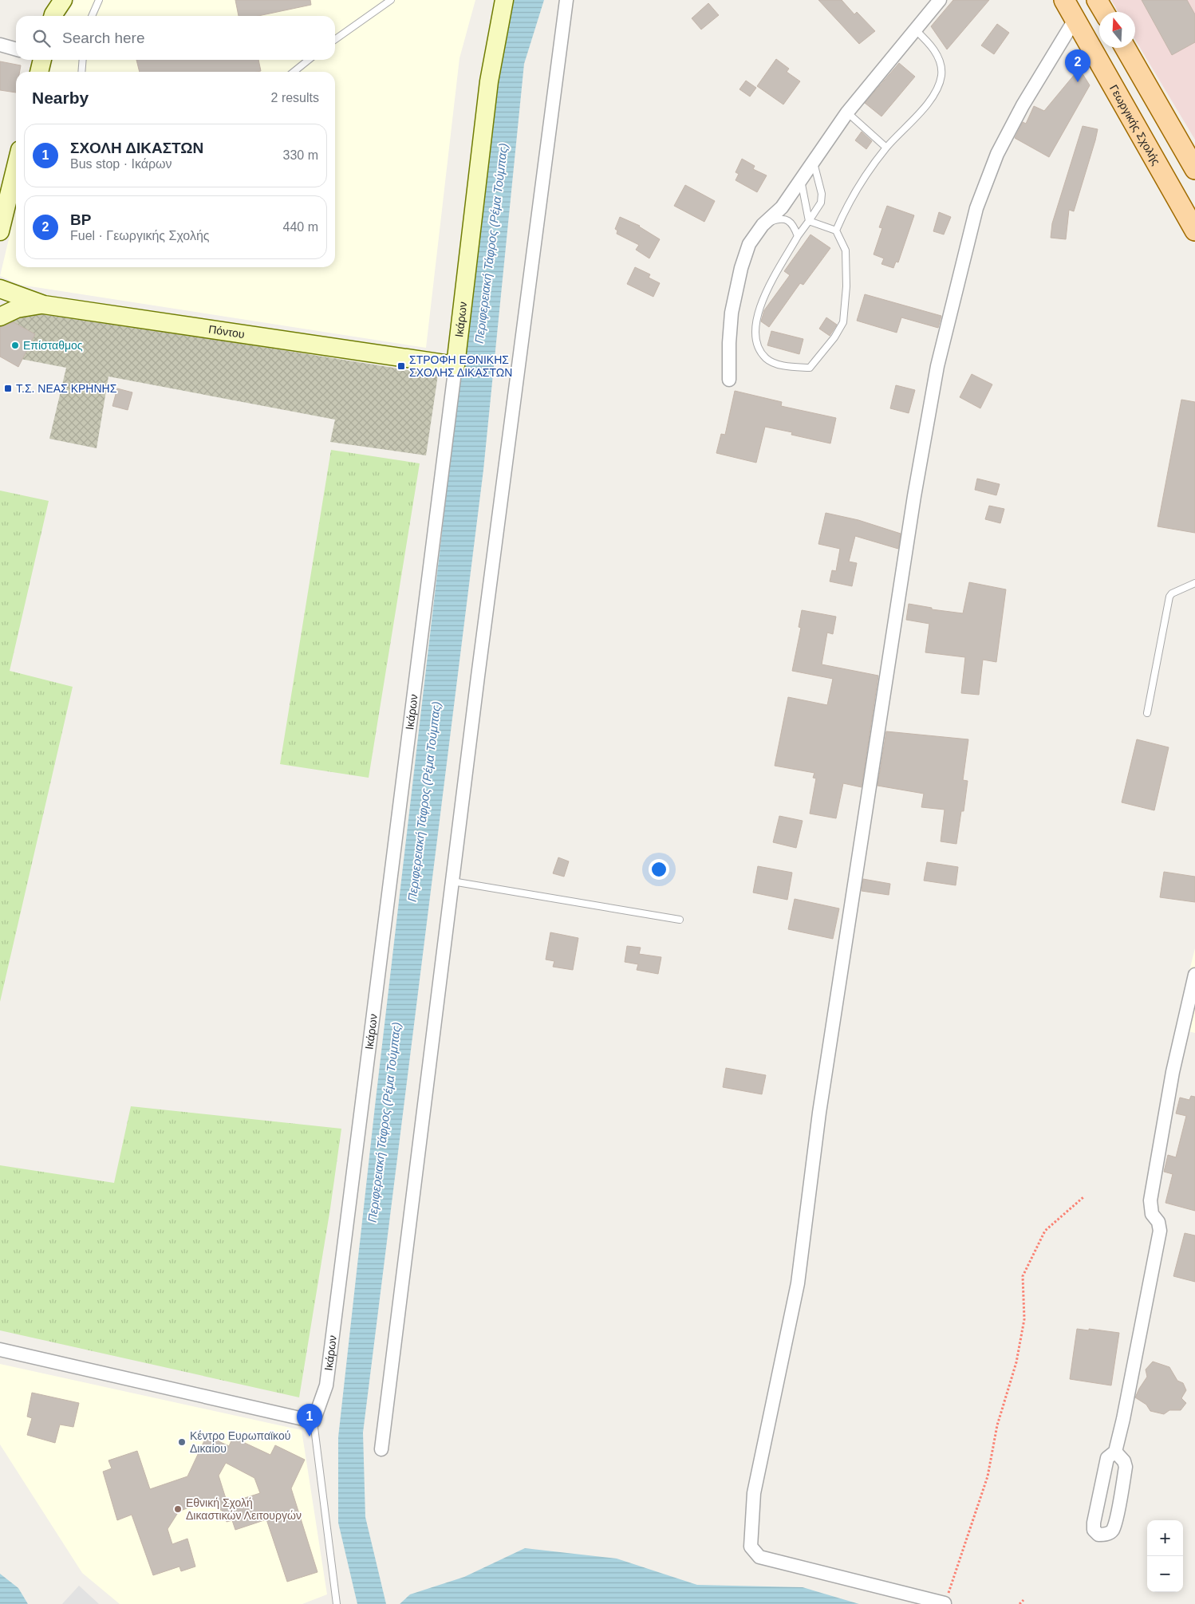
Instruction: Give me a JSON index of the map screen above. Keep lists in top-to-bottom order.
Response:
{
  "streets": {
    "main road": ["Γεωργικής Σχολής", "Ικάρων", "Πόντου"]
  },
  "crossings": [
    ["Ικάρων", "Πόντου"]
  ],
  "water": ["Περιφερειακή Τάφρος (Ρέμα Τούμπας)"],
  "places": {
    "other": ["Επίσταθμος", "Κέντρο Ευρωπαϊκού Δικαίου", "Εθνική Σχολή Δικαστικών Λειτουργών"],
    "transit": ["ΣΤΡΟΦΗ ΕΘΝΙΚΗΣ ΣΧΟΛΗΣ ΔΙΚΑΣΤΩΝ", "Τ.Σ. ΝΕΑΣ ΚΡΗΝΗΣ"]
  },
  "north": "top",
  "page": {
    "search": "Search here",
    "pins": ["2", "1"],
    "heading": ["Nearby", "2 results"],
    "list": [
      {
        "mark": "1",
        "name": "ΣΧΟΛΗ ΔΙΚΑΣΤΩΝ",
        "note": "Bus stop · Ικάρων",
        "value": "330 m"
      },
      {
        "mark": "2",
        "name": "BP",
        "note": "Fuel · Γεωργικής Σχολής",
        "value": "440 m"
      }
    ],
    "map_buttons": ["+", "−"]
  }
}
